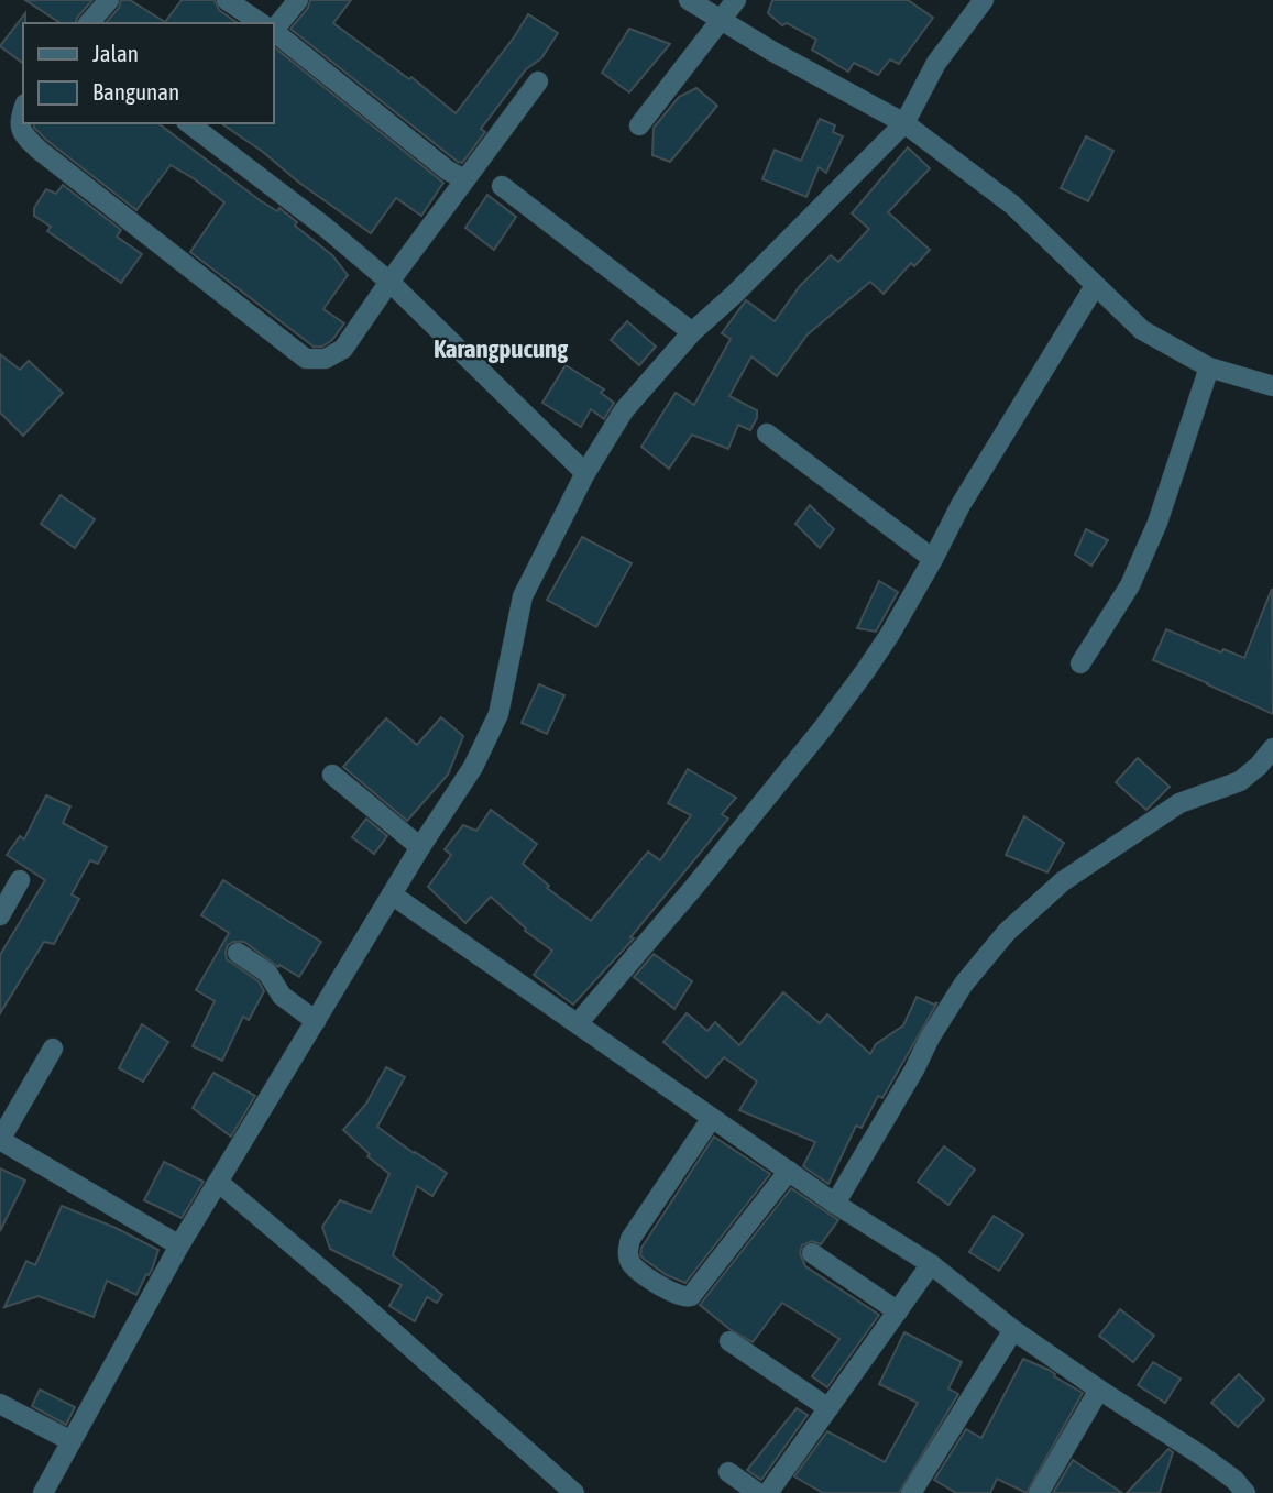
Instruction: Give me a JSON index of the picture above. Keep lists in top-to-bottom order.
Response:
{
  "districts": ["Karangpucung"],
  "legend": ["Jalan", "Bangunan"]
}
